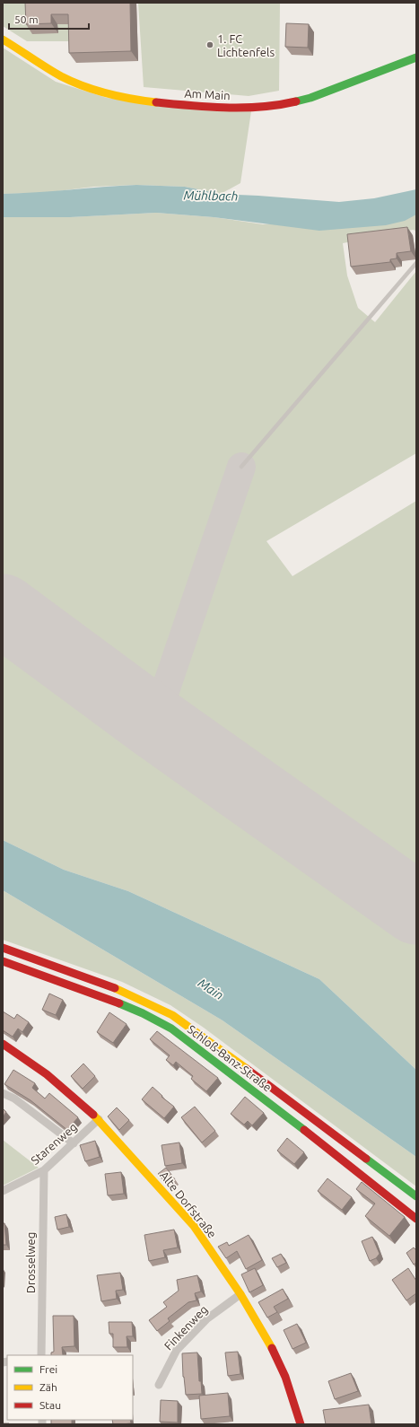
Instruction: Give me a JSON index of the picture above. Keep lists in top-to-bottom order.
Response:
{
  "streets": {
    "street": [
      "Am Main",
      "Schloß-Banz-Straße",
      "Starenweg",
      "Alte Dorfstraße",
      "Drosselweg",
      "Finkenweg"
    ]
  },
  "crossings": [
    ["Starenweg", "Alte Dorfstraße"],
    ["Starenweg", "Drosselweg"],
    ["Alte Dorfstraße", "Finkenweg"]
  ],
  "water": ["Mühlbach", "Main"],
  "places": ["1. FC Lichtenfels"],
  "legend": ["Frei", "Zäh", "Stau"],
  "scale_bar": "50 m"
}
